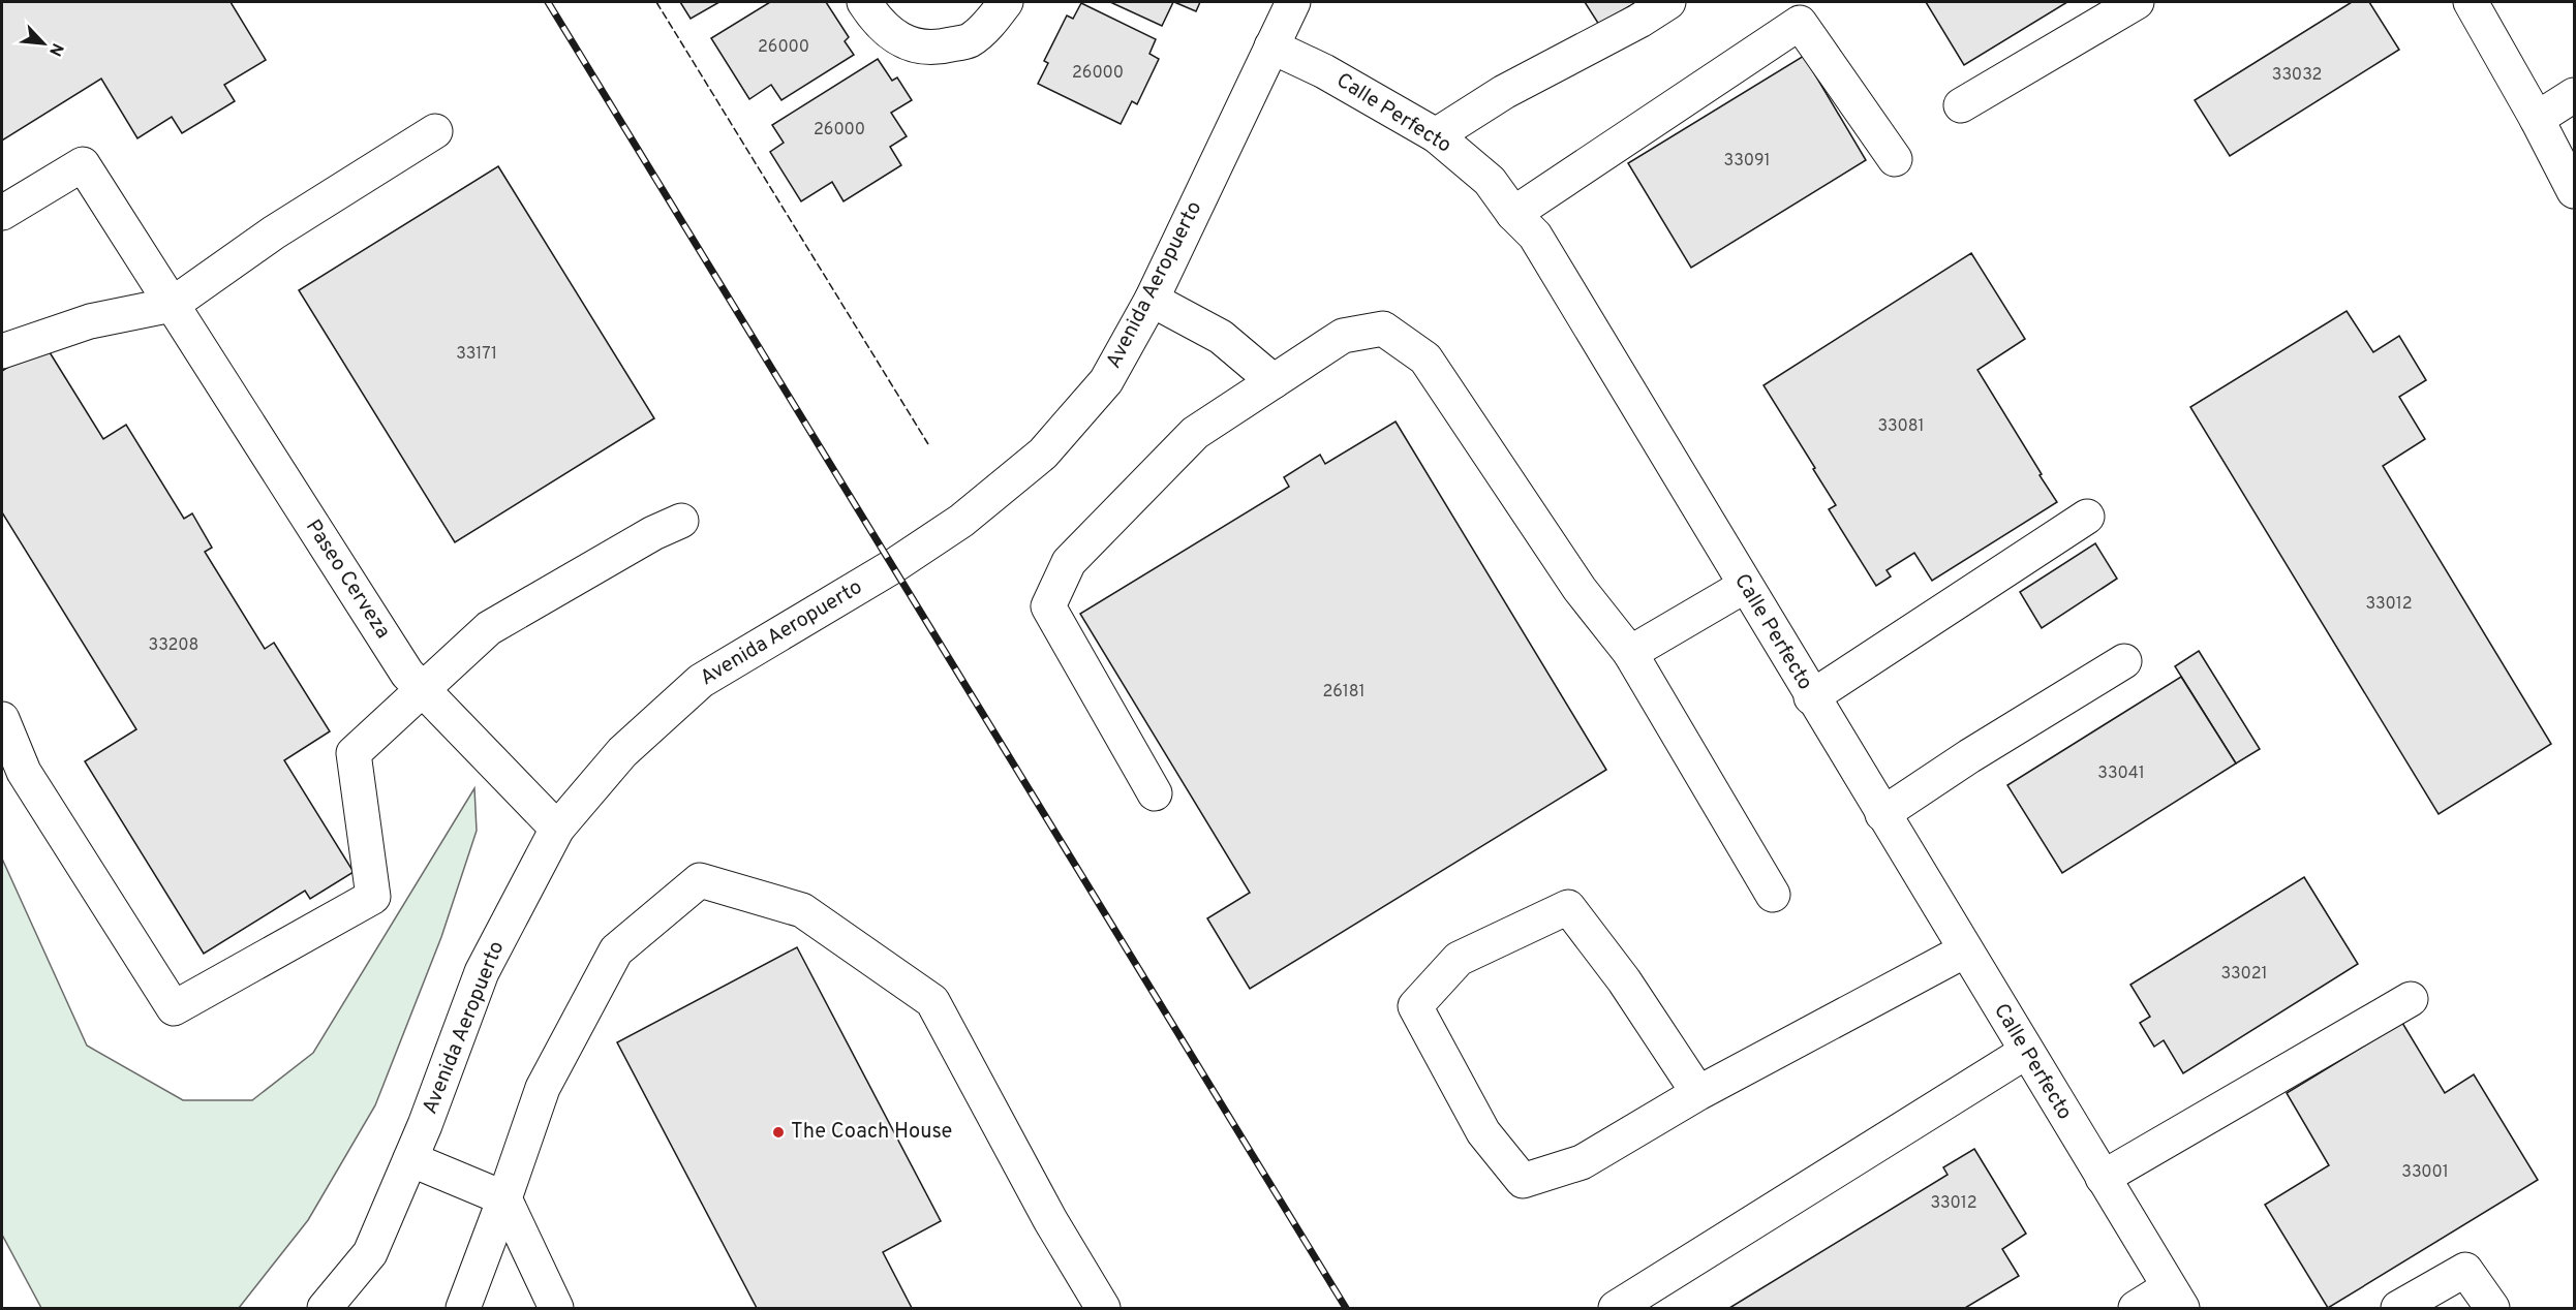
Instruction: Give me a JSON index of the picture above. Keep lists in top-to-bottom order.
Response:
{
  "streets": {
    "street": ["Calle Perfecto", "Avenida Aeropuerto", "Paseo Cerveza"]
  },
  "crossings": [
    ["Calle Perfecto", "Avenida Aeropuerto"],
    ["Avenida Aeropuerto", "Paseo Cerveza"]
  ],
  "places": ["The Coach House"],
  "house_numbers": [
    "26000",
    "26000",
    "33032",
    "26000",
    "33091",
    "33171",
    "33081",
    "33012",
    "33208",
    "26181",
    "33041",
    "33021",
    "33001",
    "33012"
  ],
  "north": "bottom right"
}
